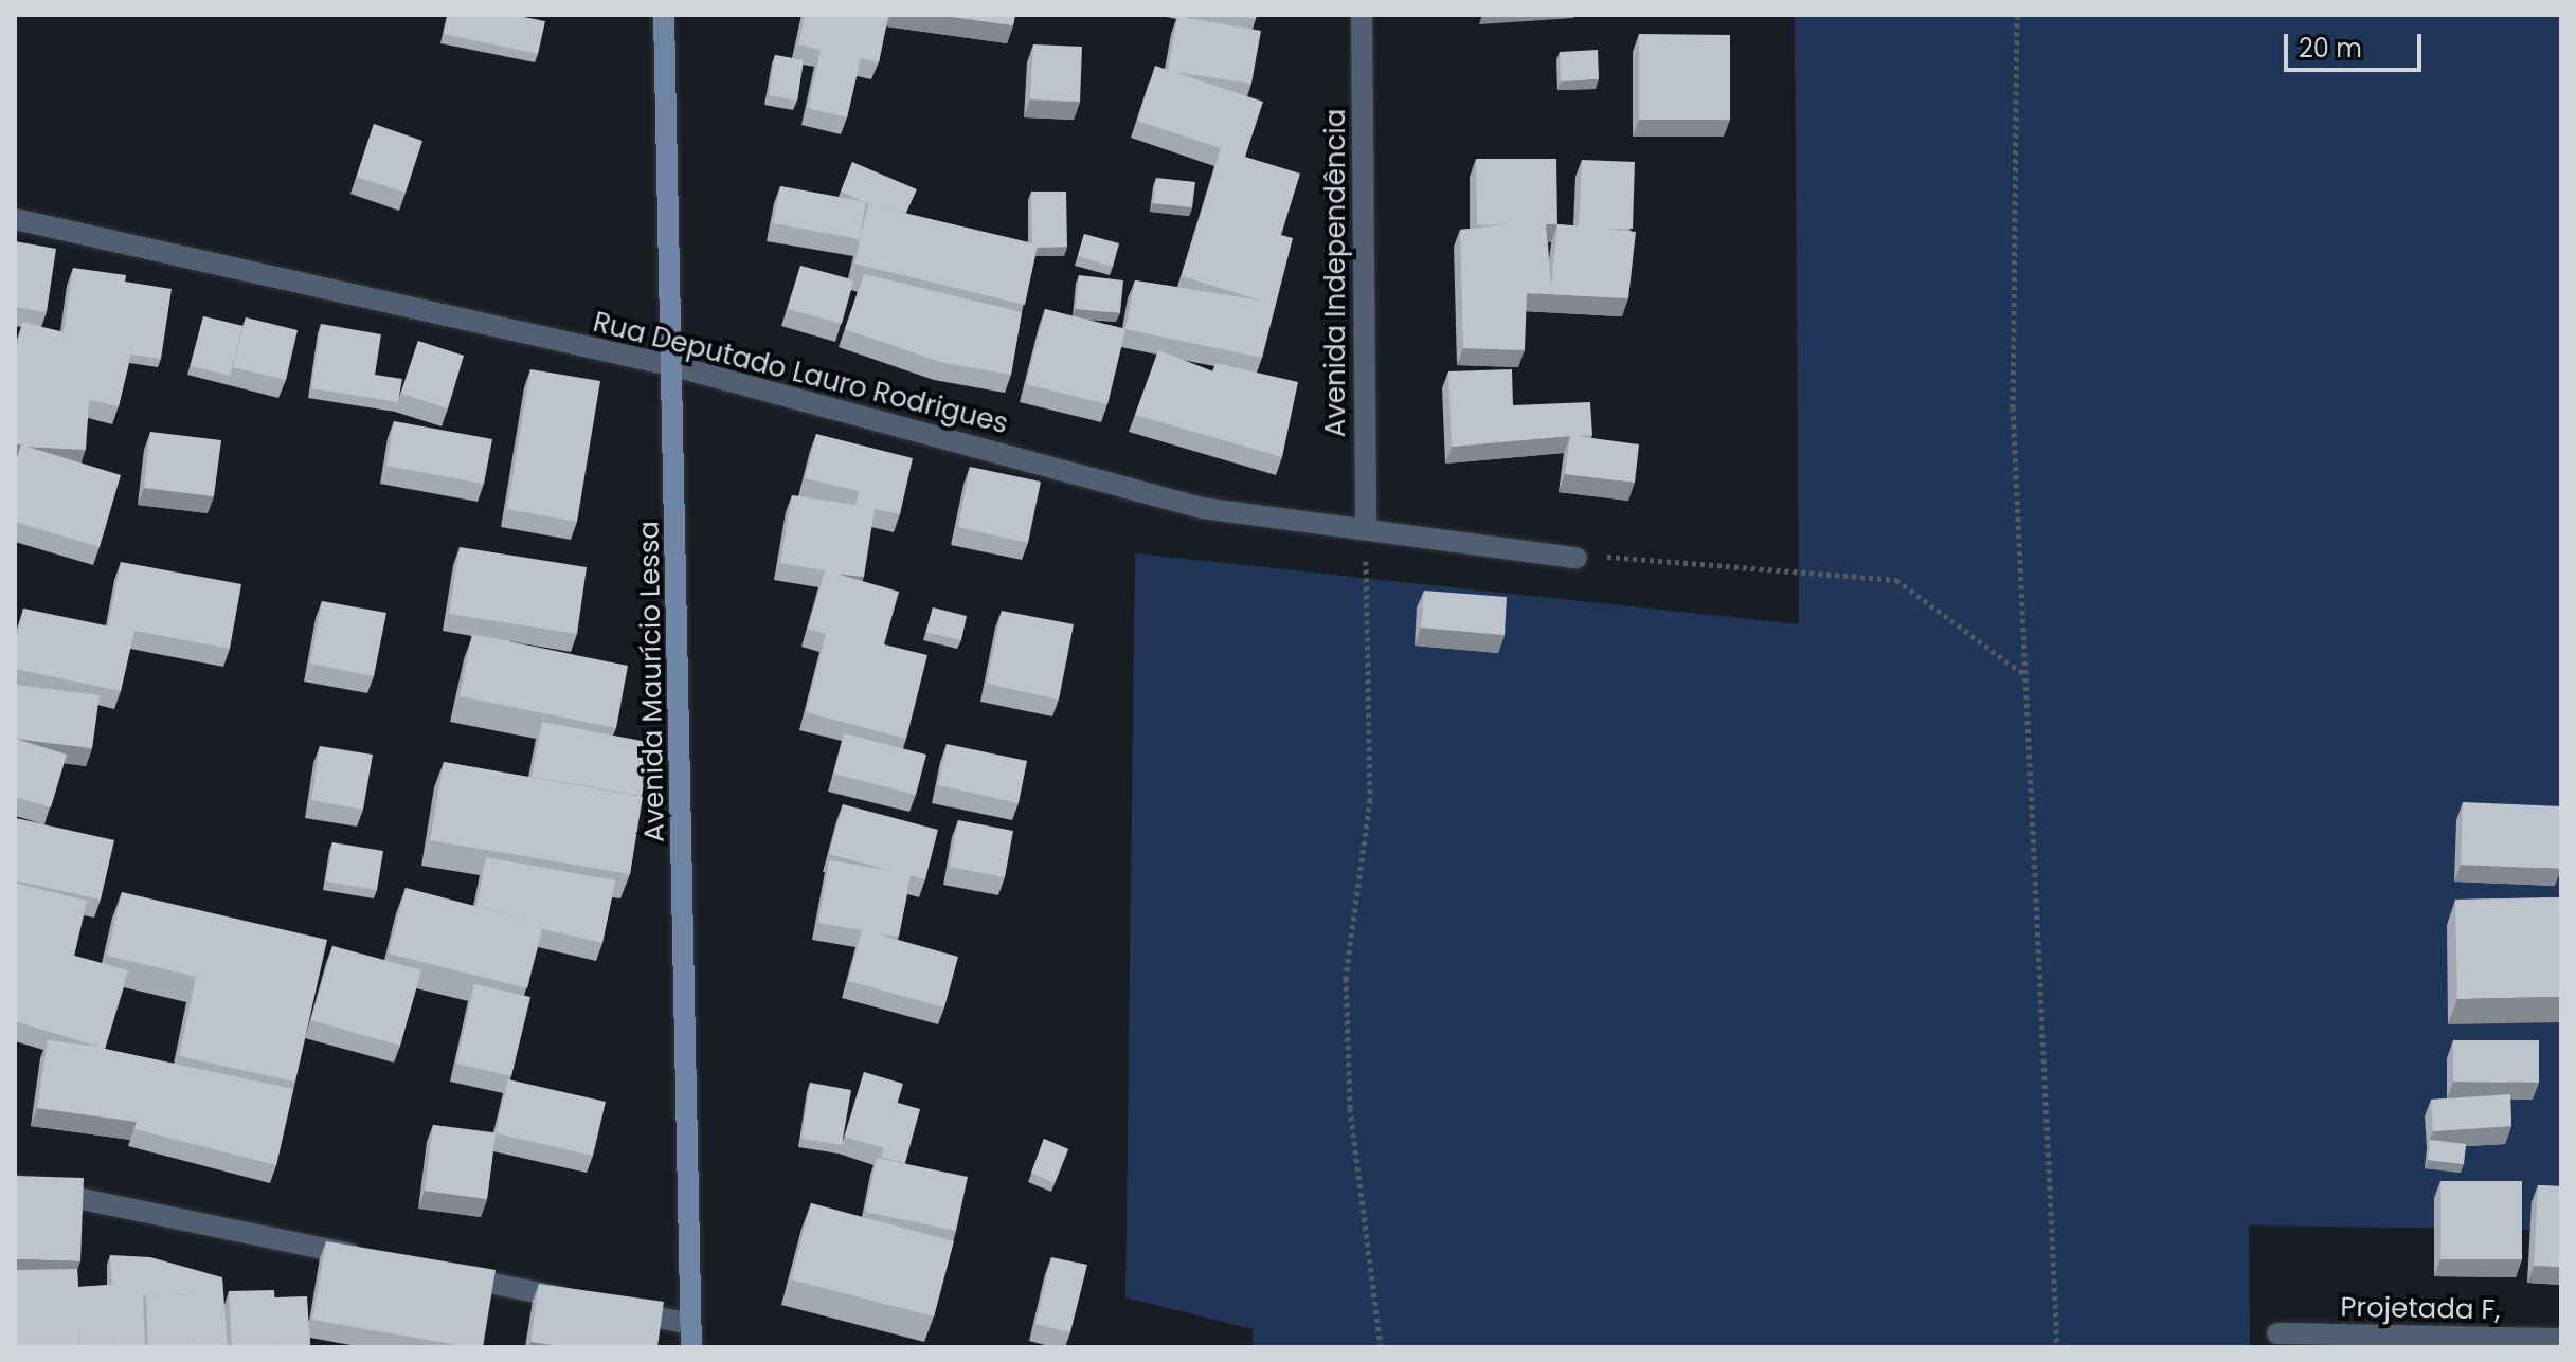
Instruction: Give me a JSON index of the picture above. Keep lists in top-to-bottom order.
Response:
{
  "streets": {
    "street": [
      "Avenida Independência",
      "Rua Deputado Lauro Rodrigues",
      "Avenida Maurício Lessa",
      "Projetada F,"
    ]
  },
  "crossings": [
    ["Avenida Independência", "Rua Deputado Lauro Rodrigues"],
    ["Rua Deputado Lauro Rodrigues", "Avenida Maurício Lessa"]
  ],
  "scale_bar": "20 m"
}
